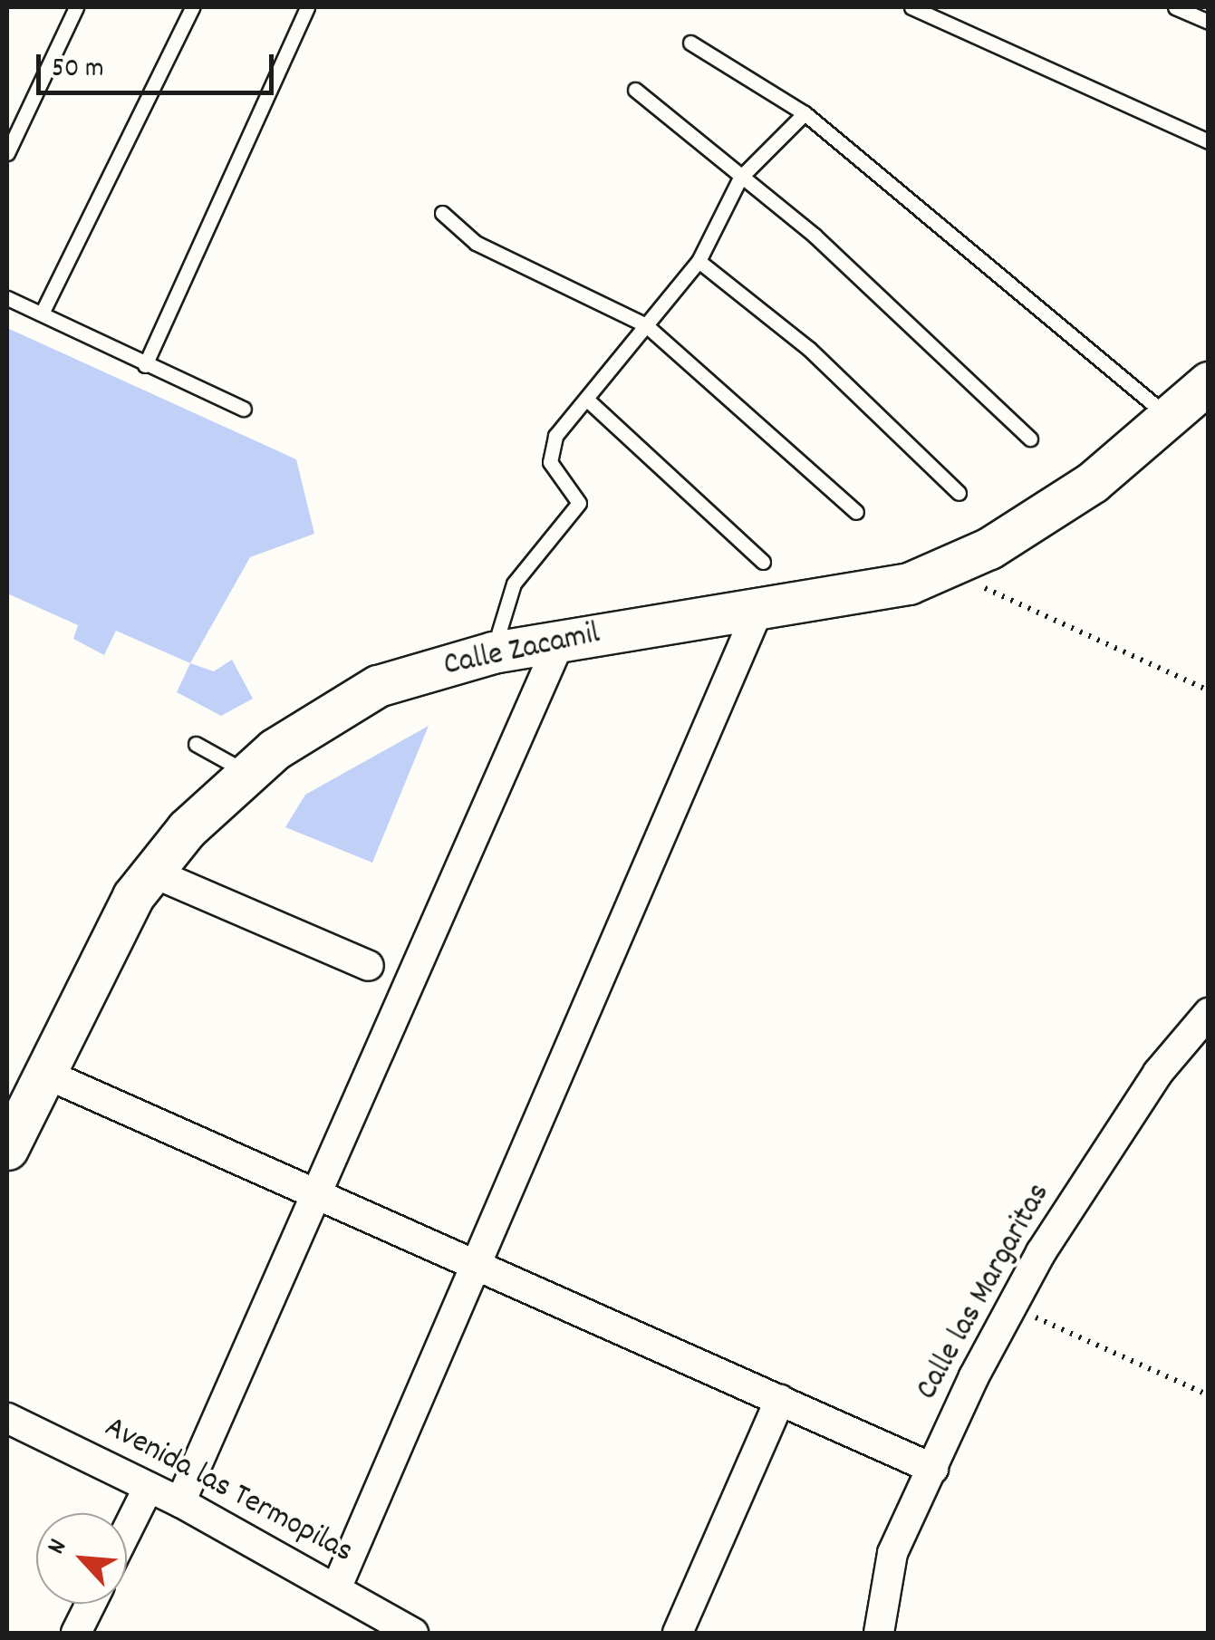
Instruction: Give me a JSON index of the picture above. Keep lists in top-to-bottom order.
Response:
{
  "streets": {
    "street": ["Calle Zacamil", "Calle las Margaritas", "Avenida las Termopilas"]
  },
  "scale_bar": "50 m",
  "north": "top left"
}
